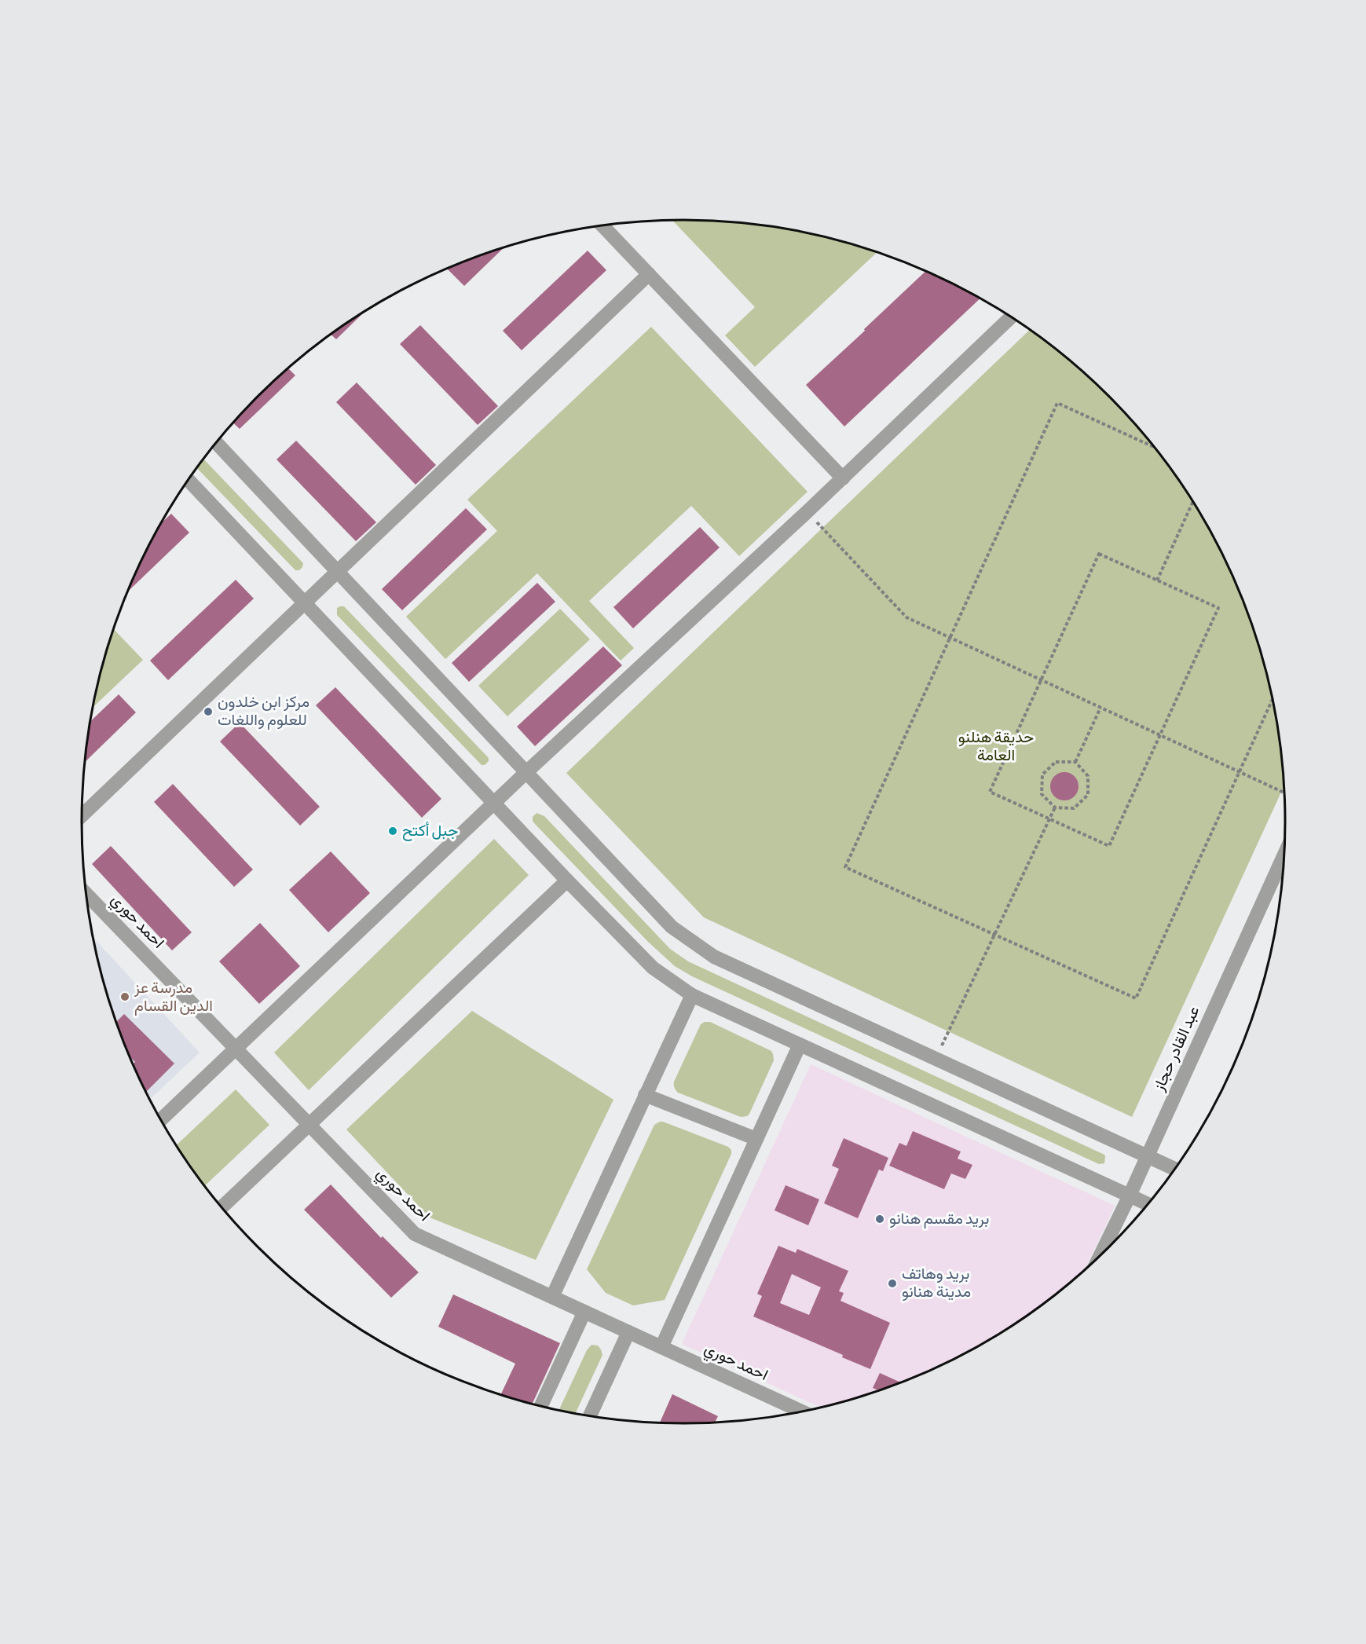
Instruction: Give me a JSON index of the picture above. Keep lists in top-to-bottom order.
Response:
{
  "streets": {
    "street": ["احمد حوري", "عبد القادر حجاز"]
  },
  "parks": ["حديقة هنلنو العامة"],
  "places": [
    "مركز ابن خلدون للعلوم واللغات",
    "جبل أكتح",
    "مدرسة عز الدين القسام",
    "بريد مقسم هنانو",
    "بريد وهاتف مدينة هنانو"
  ]
}
